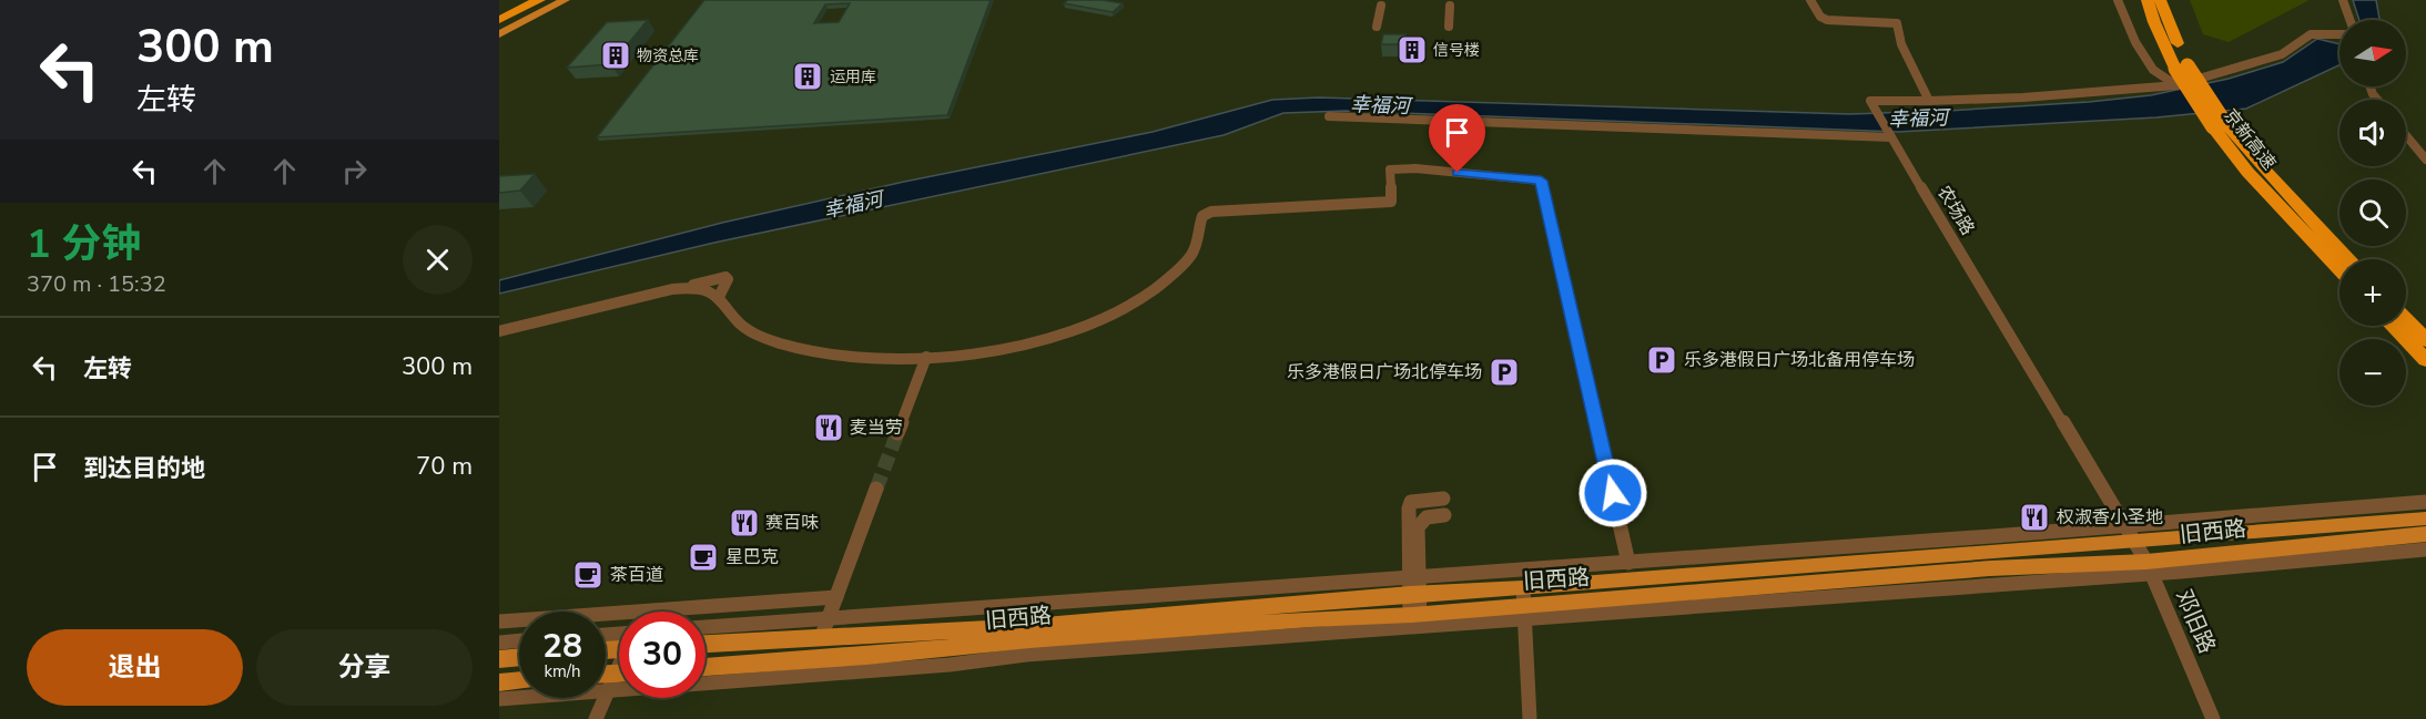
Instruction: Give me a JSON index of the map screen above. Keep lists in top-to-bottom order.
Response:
{
  "streets": {
    "highway": ["京新高速"],
    "main road": ["旧西路"],
    "street": ["农场路", "邓旧路"]
  },
  "crossings": [
    ["农场路", "旧西路"],
    ["农场路", "邓旧路"],
    ["旧西路", "邓旧路"]
  ],
  "water": ["幸福河"],
  "places": {
    "building": ["信号楼", "物资总库", "运用库"],
    "parking": ["乐多港假日广场北备用停车场", "乐多港假日广场北停车场"],
    "restaurant": ["麦当劳", "权淑香小圣地", "赛百味"],
    "cafe": ["星巴克", "茶百道"]
  },
  "north": "right",
  "page": {
    "turn": ["300 m", "左转"],
    "map_buttons": ["+", "−"],
    "heading": ["1 分钟", "370 m · 15:32"],
    "list": [
      {
        "name": "左转",
        "value": "300 m"
      },
      {
        "name": "到达目的地",
        "value": "70 m"
      }
    ],
    "speed": "28 km/h",
    "limit": "30",
    "buttons": ["退出", "分享"]
  }
}
